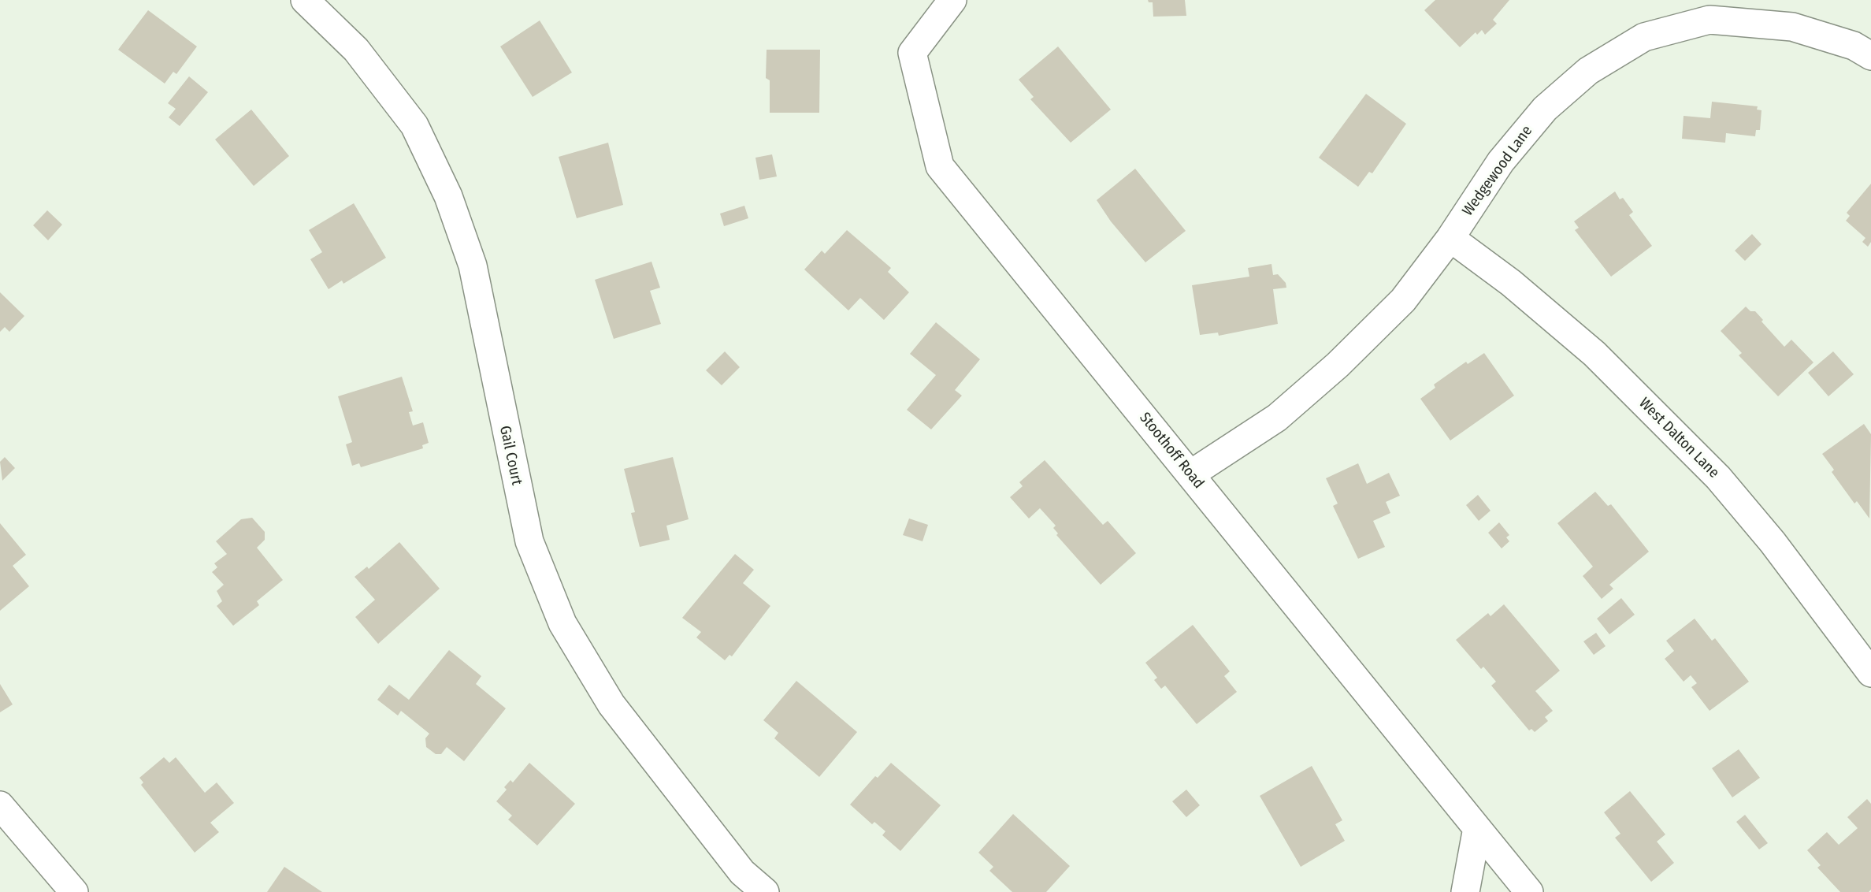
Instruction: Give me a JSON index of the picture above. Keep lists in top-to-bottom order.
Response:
{
  "streets": {
    "street": [
      "Wedgewood Lane",
      "West Dalton Lane",
      "Stoothoff Road",
      "Gail Court"
    ]
  },
  "crossings": [
    ["Wedgewood Lane", "West Dalton Lane"],
    ["Wedgewood Lane", "Stoothoff Road"]
  ]
}
